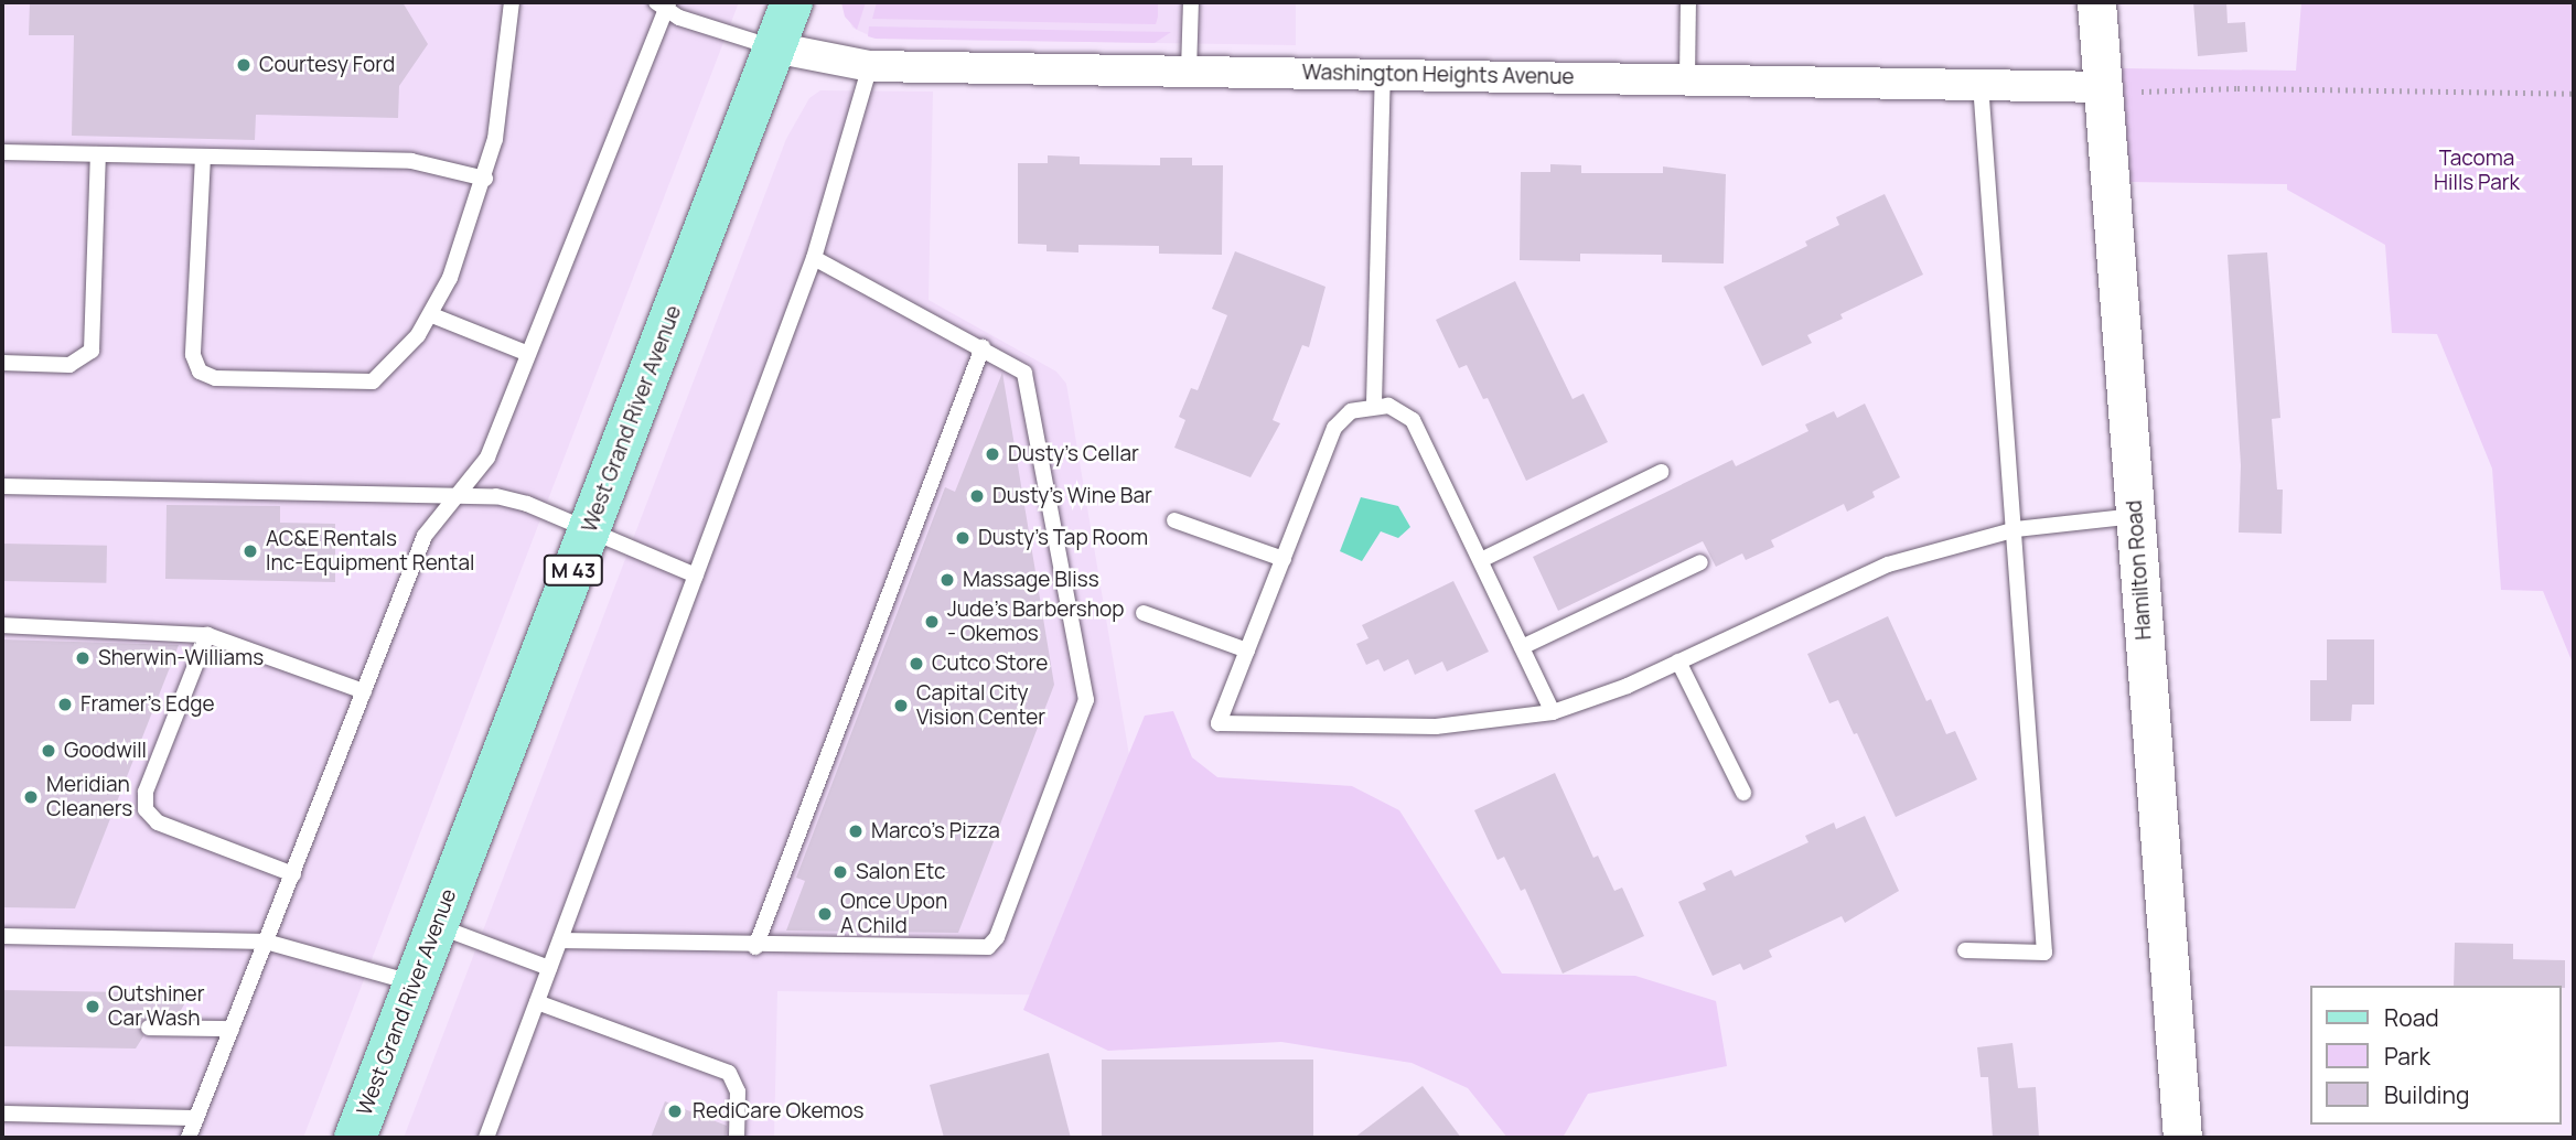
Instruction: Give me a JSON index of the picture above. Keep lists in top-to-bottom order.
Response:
{
  "streets": {
    "main road": ["West Grand River Avenue", "M 43"],
    "street": ["Washington Heights Avenue", "Hamilton Road"]
  },
  "crossings": [
    ["Washington Heights Avenue", "West Grand River Avenue"],
    ["Washington Heights Avenue", "Hamilton Road"]
  ],
  "parks": ["Tacoma Hills Park"],
  "places": [
    "Courtesy Ford",
    "Dusty's Cellar",
    "Dusty's Wine Bar",
    "Dusty's Tap Room",
    "AC&E Rentals Inc-Equipment Rental",
    "Massage Bliss",
    "Jude's Barbershop - Okemos",
    "Sherwin-Williams",
    "Cutco Store",
    "Framer's Edge",
    "Capital City Vision Center",
    "Goodwill",
    "Meridian Cleaners",
    "Marco's Pizza",
    "Salon Etc",
    "Once Upon A Child",
    "Outshiner Car Wash",
    "RediCare Okemos"
  ],
  "legend": ["Road", "Park", "Building"]
}
